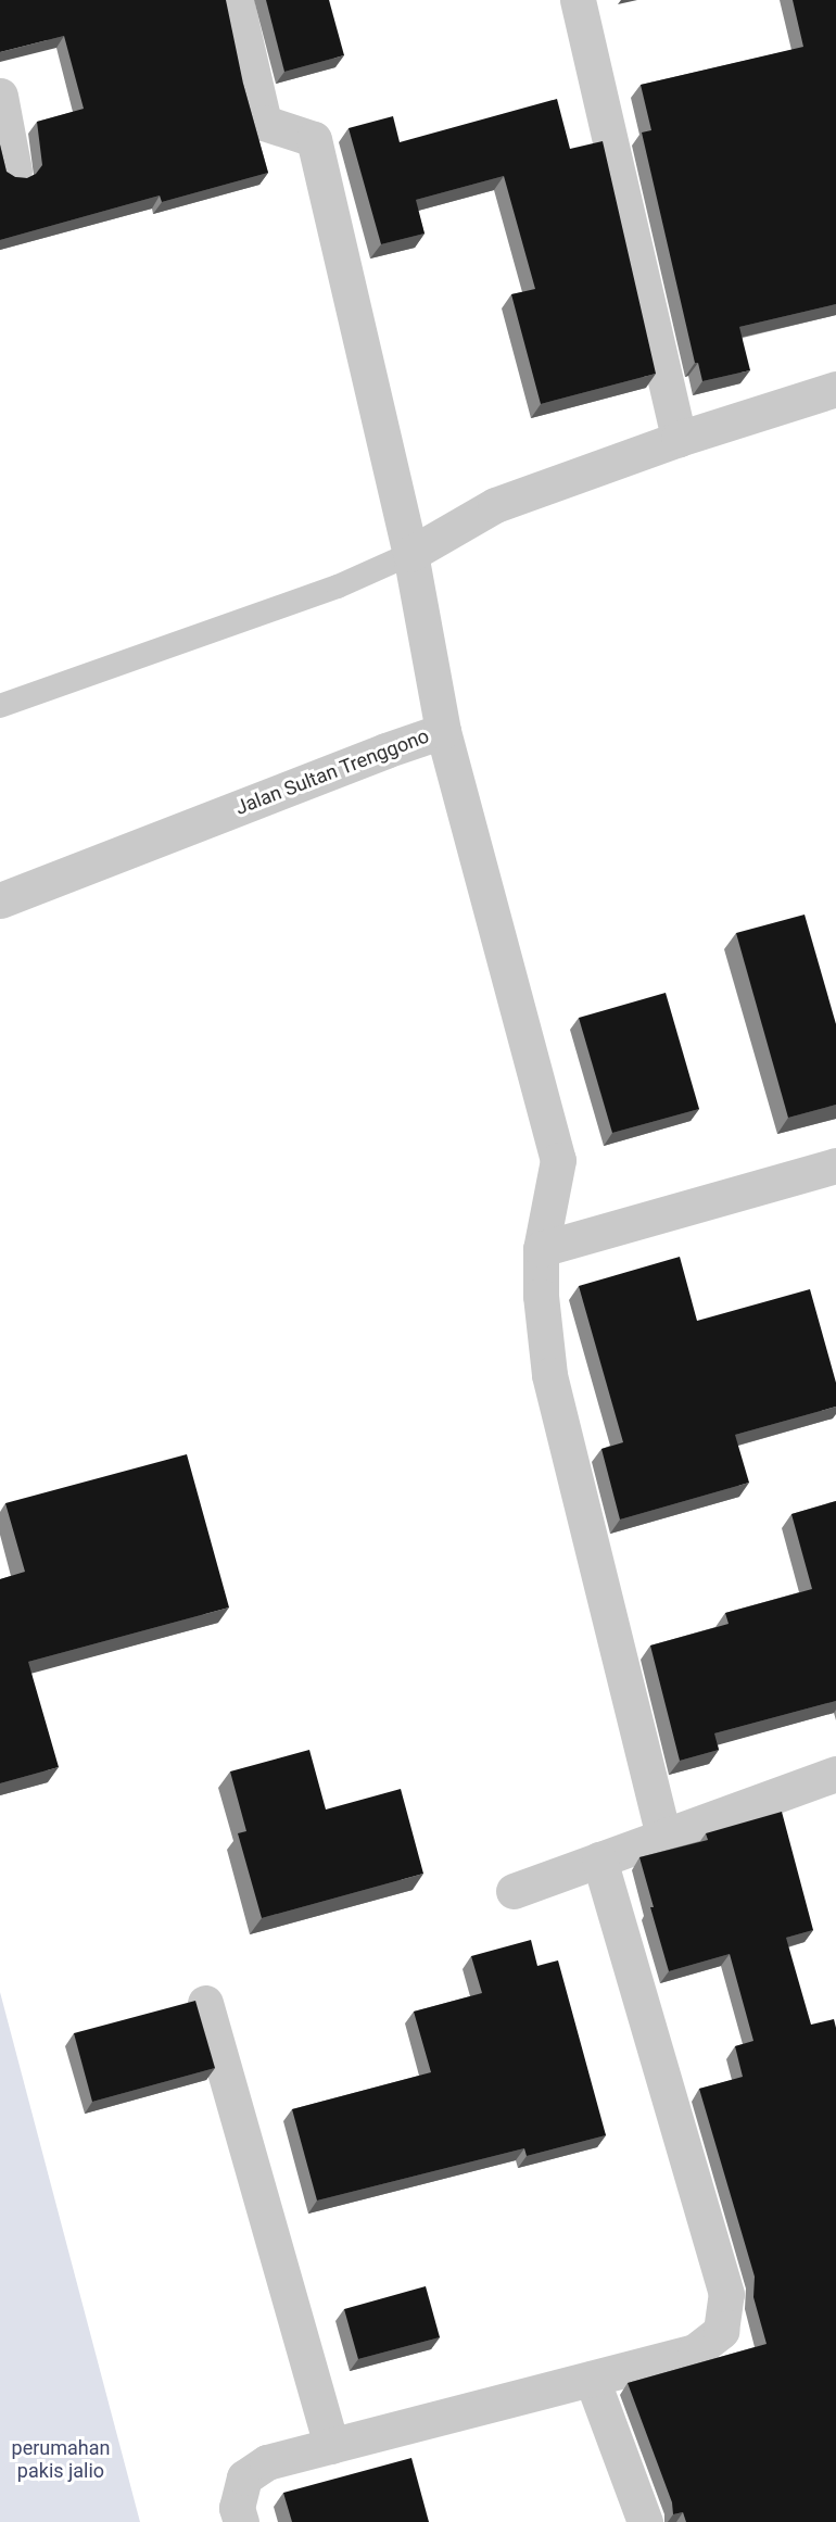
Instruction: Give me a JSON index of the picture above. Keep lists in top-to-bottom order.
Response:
{
  "streets": {
    "street": ["Jalan Sultan Trenggono"]
  },
  "parks": ["perumahan pakis jalio"]
}
